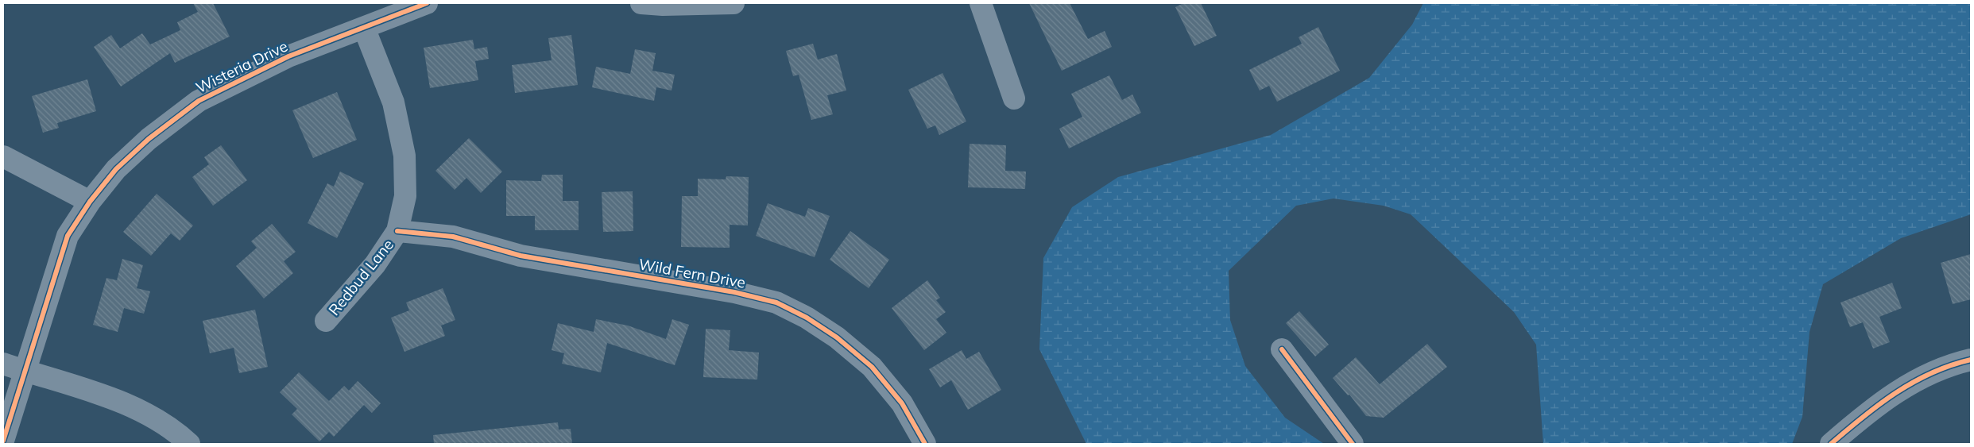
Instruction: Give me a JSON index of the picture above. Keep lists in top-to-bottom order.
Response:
{
  "streets": {
    "street": ["Wisteria Drive", "Wild Fern Drive", "Redbud Lane"]
  },
  "crossings": [
    ["Wisteria Drive", "Redbud Lane"],
    ["Wild Fern Drive", "Redbud Lane"]
  ]
}
